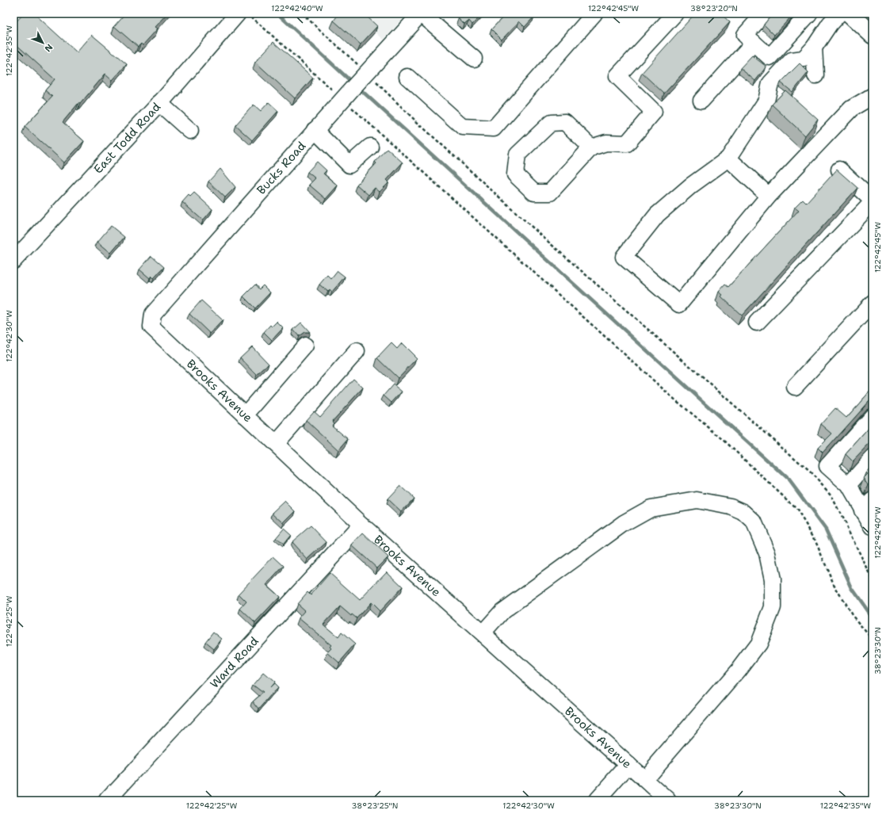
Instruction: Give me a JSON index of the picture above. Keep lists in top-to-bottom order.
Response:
{
  "streets": {
    "street": [
      "East Todd Road",
      "Bucks Road",
      "Brooks Avenue",
      "Ward Road"
    ]
  },
  "crossings": [
    ["Bucks Road", "Brooks Avenue"],
    ["Brooks Avenue", "Ward Road"]
  ],
  "north": "bottom right",
  "coordinates": [
    "122°42'40\"W",
    "122°42'45\"W",
    "38°23'20\"N",
    "122°42'35\"W",
    "122°42'30\"W",
    "122°42'25\"W",
    "38°23'30\"N",
    "38°23'25\"N"
  ]
}
